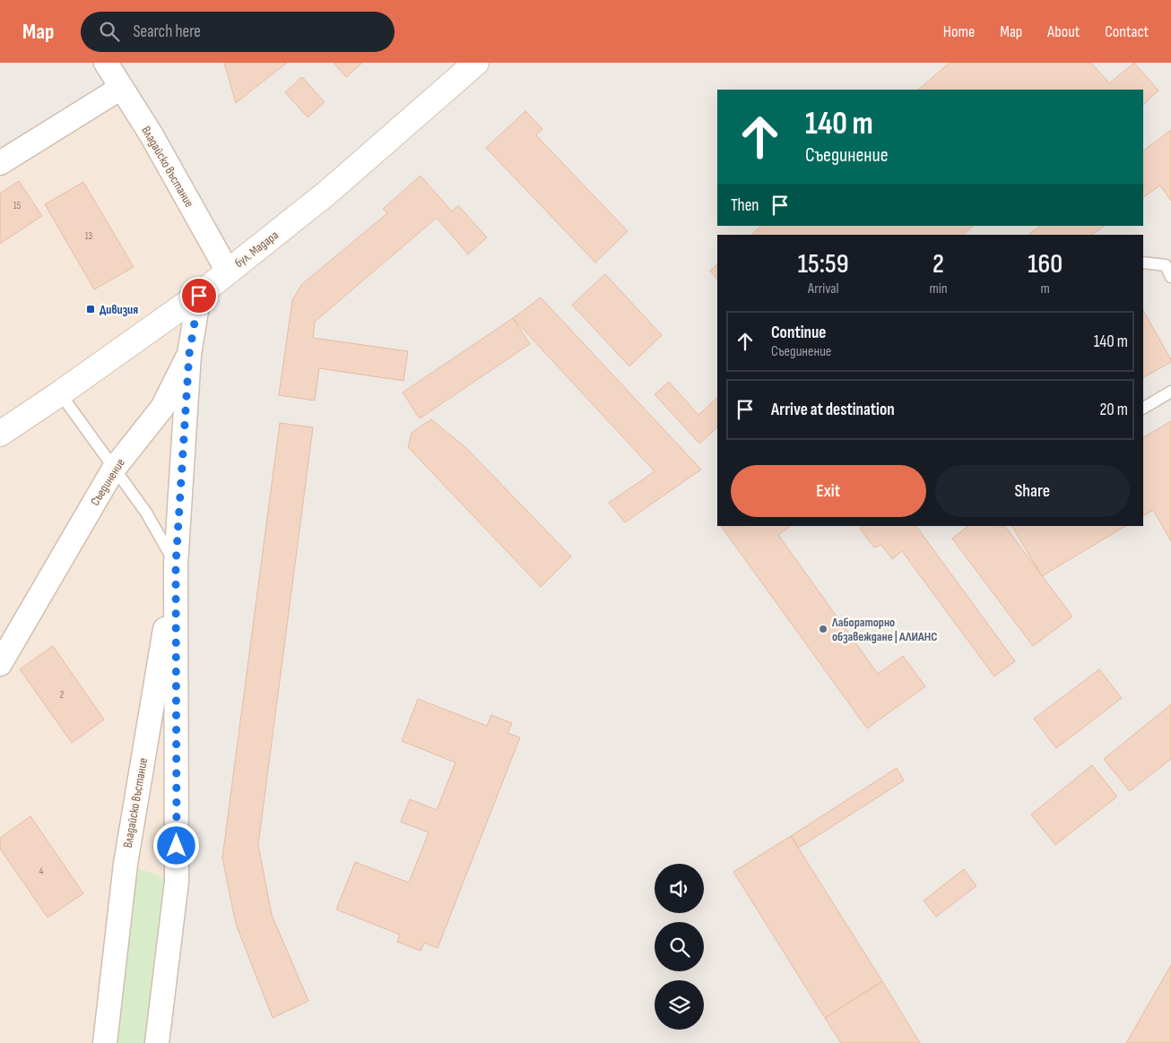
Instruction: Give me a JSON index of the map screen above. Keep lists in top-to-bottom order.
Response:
{
  "streets": {
    "main road": ["бул. Мадара"],
    "street": ["Владайско въстание", "Съединение"]
  },
  "crossings": [
    ["Владайско въстание", "бул. Мадара"],
    ["Владайско въстание", "Съединение"],
    ["бул. Мадара", "Съединение"]
  ],
  "places": {
    "transit": ["Дивизия"],
    "other": ["Лабораторно обзавеждане | АЛИАНС"]
  },
  "house_numbers": [
    "15",
    "13",
    "2",
    "4"
  ],
  "page": {
    "header": "Map",
    "search": "Search here",
    "nav": [
      "Home",
      "Map",
      "About",
      "Contact"
    ],
    "turn": ["140 m", "Съединение"],
    "then": "Then",
    "eta": [
      "15:59",
      "Arrival",
      "2",
      "min",
      "160",
      "m"
    ],
    "list": [
      {
        "name": "Continue",
        "note": "Съединение",
        "value": "140 m"
      },
      {
        "name": "Arrive at destination",
        "value": "20 m"
      }
    ],
    "buttons": ["Exit", "Share"]
  }
}
